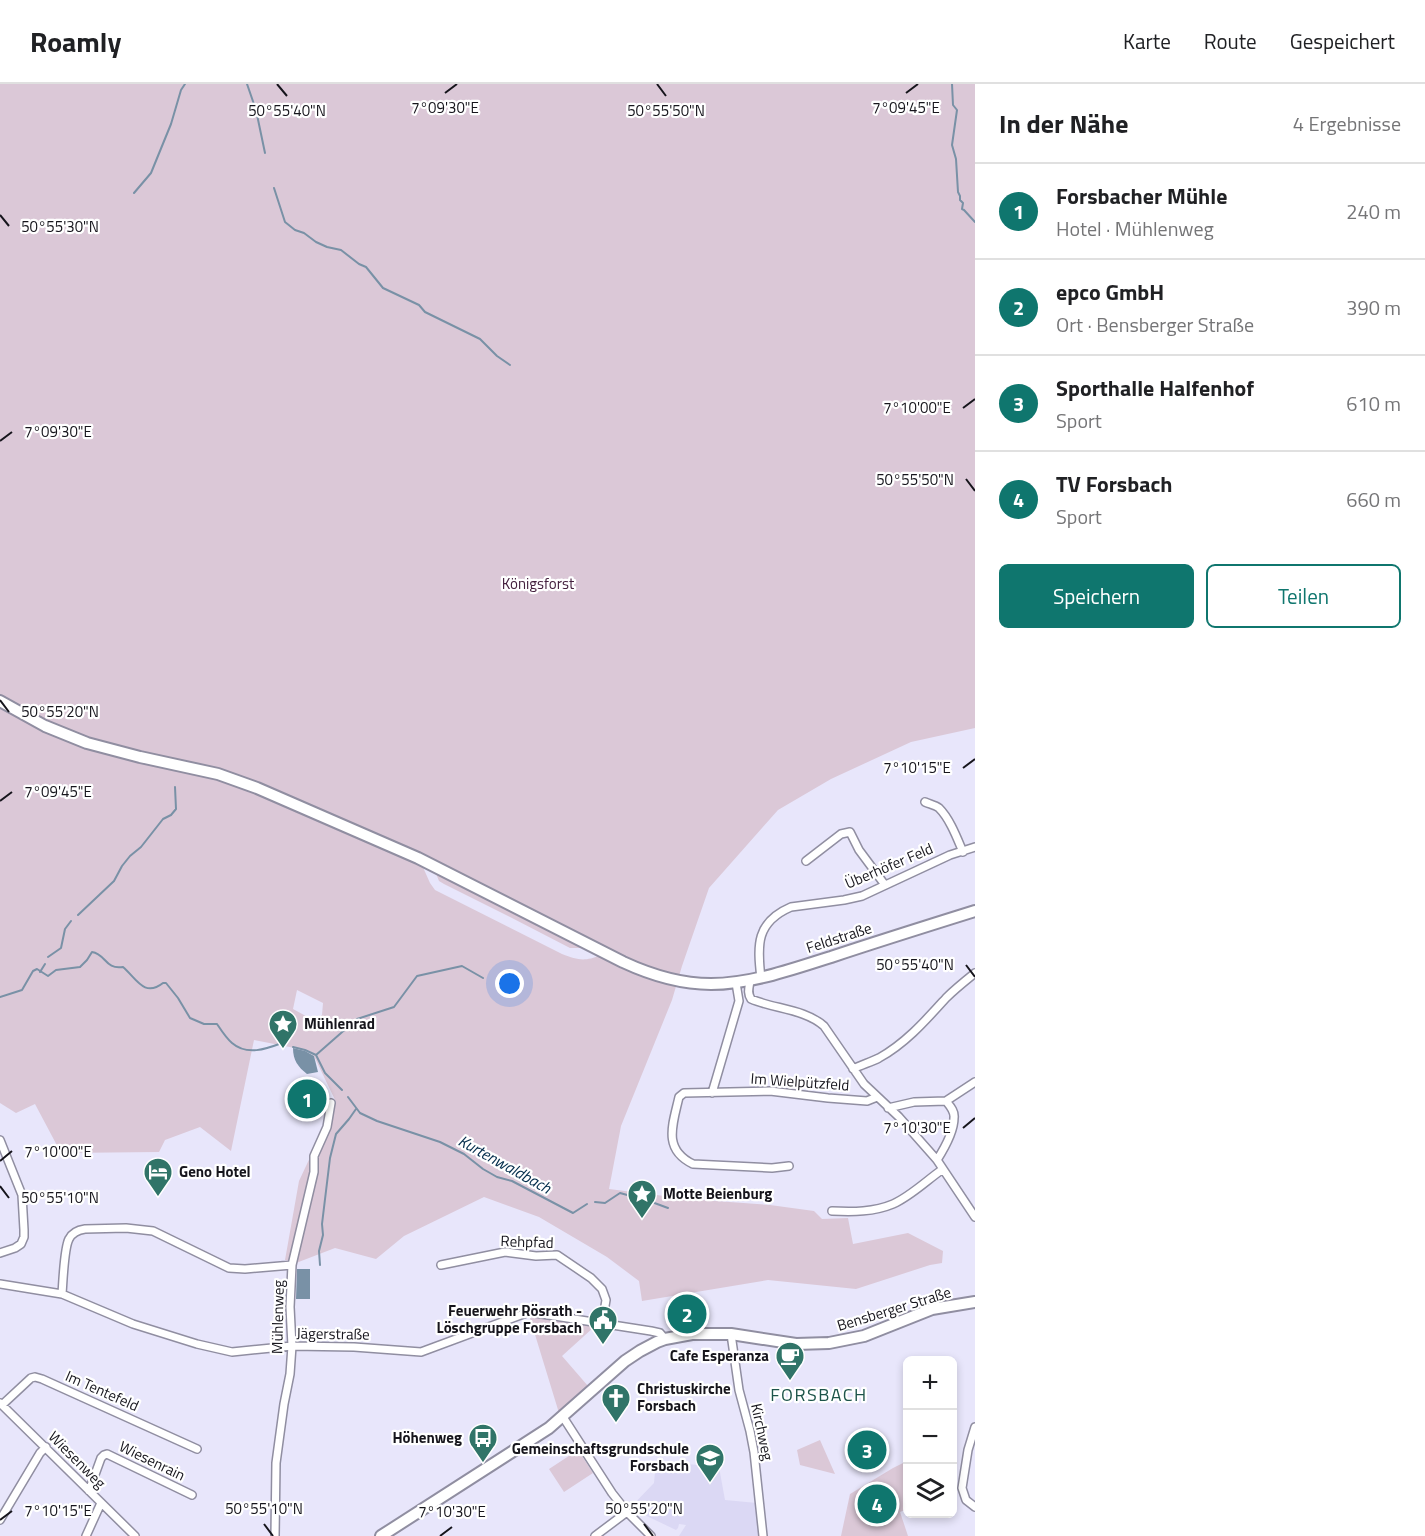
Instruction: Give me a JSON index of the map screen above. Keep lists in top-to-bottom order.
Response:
{
  "streets": {
    "main road": ["Feldstraße", "Bensberger Straße"],
    "street": [
      "Überhöfer Feld",
      "Im Wielpützfeld",
      "Rehpfad",
      "Mühlenweg",
      "Jägerstraße",
      "Im Tentefeld",
      "Kirchweg",
      "Wiesenweg",
      "Wiesenrain"
    ]
  },
  "crossings": [
    ["Überhöfer Feld", "Feldstraße"],
    ["Rehpfad", "Jägerstraße"],
    ["Bensberger Straße", "Jägerstraße"],
    ["Bensberger Straße", "Kirchweg"],
    ["Mühlenweg", "Jägerstraße"],
    ["Im Tentefeld", "Wiesenweg"],
    ["Wiesenweg", "Wiesenrain"]
  ],
  "districts": ["FORSBACH"],
  "water": ["Kurtenwaldbach"],
  "parks": ["Königsforst"],
  "places": {
    "place": ["Mühlenrad", "Motte Beienburg"],
    "hotel": ["Geno Hotel"],
    "public building": ["Feuerwehr Rösrath - Löschgruppe Forsbach"],
    "cafe": ["Cafe Esperanza"],
    "church": ["Christuskirche Forsbach"],
    "bus stop": ["Höhenweg"],
    "school or university": ["Gemeinschaftsgrundschule Forsbach"]
  },
  "page": {
    "header": "Roamly",
    "nav": ["Karte", "Route", "Gespeichert"],
    "heading": ["In der Nähe", "4 Ergebnisse"],
    "list": [
      {
        "mark": "1",
        "name": "Forsbacher Mühle",
        "note": "Hotel · Mühlenweg",
        "value": "240 m"
      },
      {
        "mark": "2",
        "name": "epco GmbH",
        "note": "Ort · Bensberger Straße",
        "value": "390 m"
      },
      {
        "mark": "3",
        "name": "Sporthalle Halfenhof",
        "note": "Sport",
        "value": "610 m"
      },
      {
        "mark": "4",
        "name": "TV Forsbach",
        "note": "Sport",
        "value": "660 m"
      }
    ],
    "buttons": ["Speichern", "Teilen"],
    "pins": [
      "1",
      "2",
      "3",
      "4"
    ],
    "map_buttons": ["+", "−"]
  },
  "coordinates": [
    "7°09'30\"E",
    "7°09'45\"E",
    "50°55'50\"N",
    "50°55'40\"N",
    "50°55'30\"N",
    "7°10'00\"E",
    "50°55'20\"N",
    "7°10'15\"E",
    "7°10'30\"E",
    "50°55'10\"N"
  ]
}
